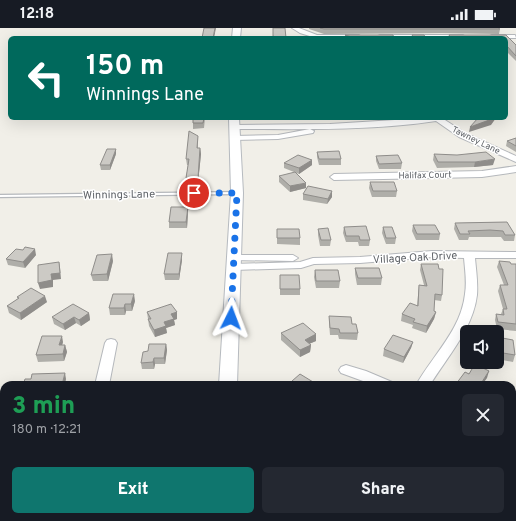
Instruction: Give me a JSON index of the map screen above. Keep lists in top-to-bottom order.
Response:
{
  "streets": {
    "street": ["Tawney Lane", "Halifax Court", "Village Oak Drive"],
    "lane": ["Winnings Lane"]
  },
  "page": {
    "status": "12:18",
    "turn": ["150 m", "Winnings Lane"],
    "heading": ["3 min", "180 m · 12:21"],
    "buttons": ["Exit", "Share"]
  }
}
